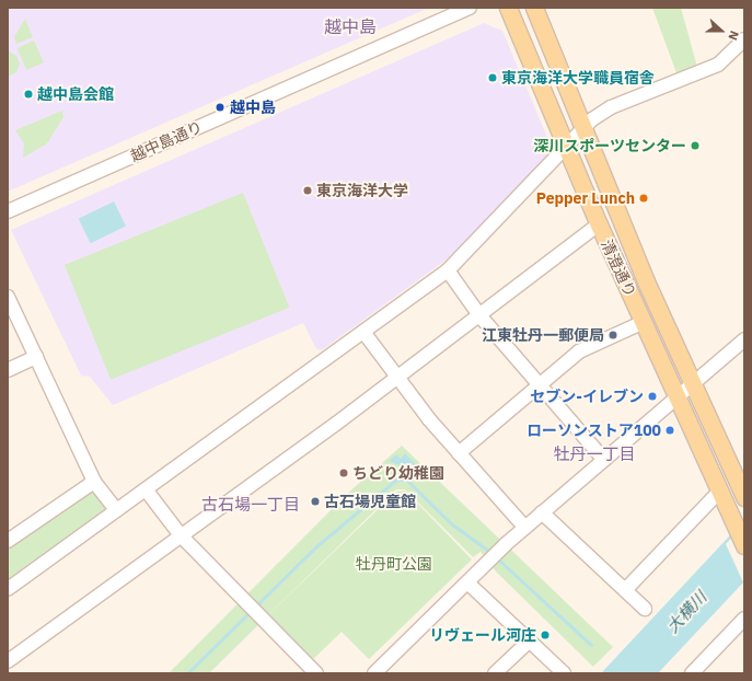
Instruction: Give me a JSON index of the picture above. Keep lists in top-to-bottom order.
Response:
{
  "streets": {
    "main road": ["清澄通り"],
    "street": ["越中島通り"]
  },
  "districts": ["越中島", "牡丹一丁目", "古石場一丁目"],
  "water": ["大横川"],
  "parks": ["牡丹町公園"],
  "places": [
    "東京海洋大学職員宿舎",
    "越中島会館",
    "越中島",
    "深川スポーツセンター",
    "東京海洋大学",
    "Pepper Lunch",
    "江東牡丹一郵便局",
    "セブン-イレブン",
    "ローソンストア100",
    "ちどり幼稚園",
    "古石場児童館",
    "リヴェール河庄"
  ],
  "north": "right"
}
